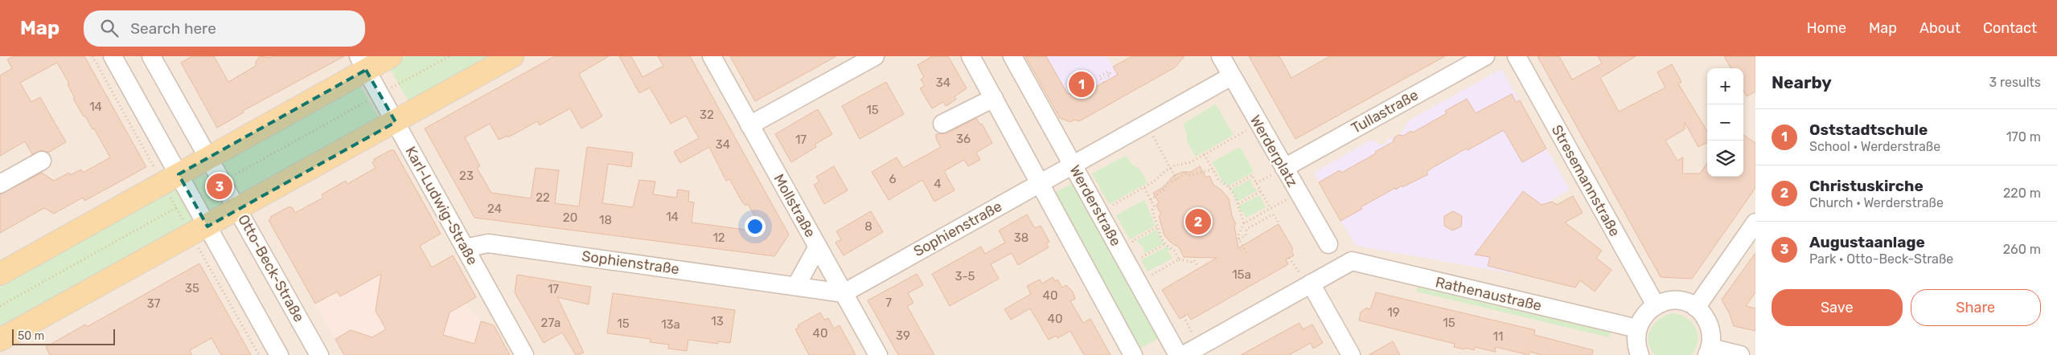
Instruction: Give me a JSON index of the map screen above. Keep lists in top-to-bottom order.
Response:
{
  "streets": {
    "street": [
      "Tullastraße",
      "Werderplatz",
      "Stresemannstraße",
      "Karl-Ludwig-Straße",
      "Mollstraße",
      "Werderstraße",
      "Sophienstraße",
      "Otto-Beck-Straße",
      "Rathenaustraße"
    ]
  },
  "crossings": [
    ["Tullastraße", "Werderplatz"],
    ["Karl-Ludwig-Straße", "Sophienstraße"],
    ["Mollstraße", "Sophienstraße"],
    ["Werderstraße", "Sophienstraße"]
  ],
  "house_numbers": [
    "34",
    "14",
    "15",
    "32",
    "36",
    "17",
    "34",
    "23",
    "6",
    "4",
    "22",
    "24",
    "14",
    "20",
    "18",
    "8",
    "12",
    "38",
    "15a",
    "3-5",
    "35",
    "17",
    "40",
    "7",
    "37",
    "19",
    "40",
    "13",
    "27a",
    "15",
    "15",
    "13a",
    "40",
    "39",
    "11"
  ],
  "scale_bar": "50 m",
  "page": {
    "header": "Map",
    "search": "Search here",
    "nav": [
      "Home",
      "Map",
      "About",
      "Contact"
    ],
    "heading": ["Nearby", "3 results"],
    "map_buttons": ["+", "−"],
    "pins": ["1", "3", "2"],
    "list": [
      {
        "mark": "1",
        "name": "Oststadtschule",
        "note": "School · Werderstraße",
        "value": "170 m"
      },
      {
        "mark": "2",
        "name": "Christuskirche",
        "note": "Church · Werderstraße",
        "value": "220 m"
      },
      {
        "mark": "3",
        "name": "Augustaanlage",
        "note": "Park · Otto-Beck-Straße",
        "value": "260 m"
      }
    ],
    "buttons": ["Save", "Share"],
    "scale": "50 m"
  }
}
